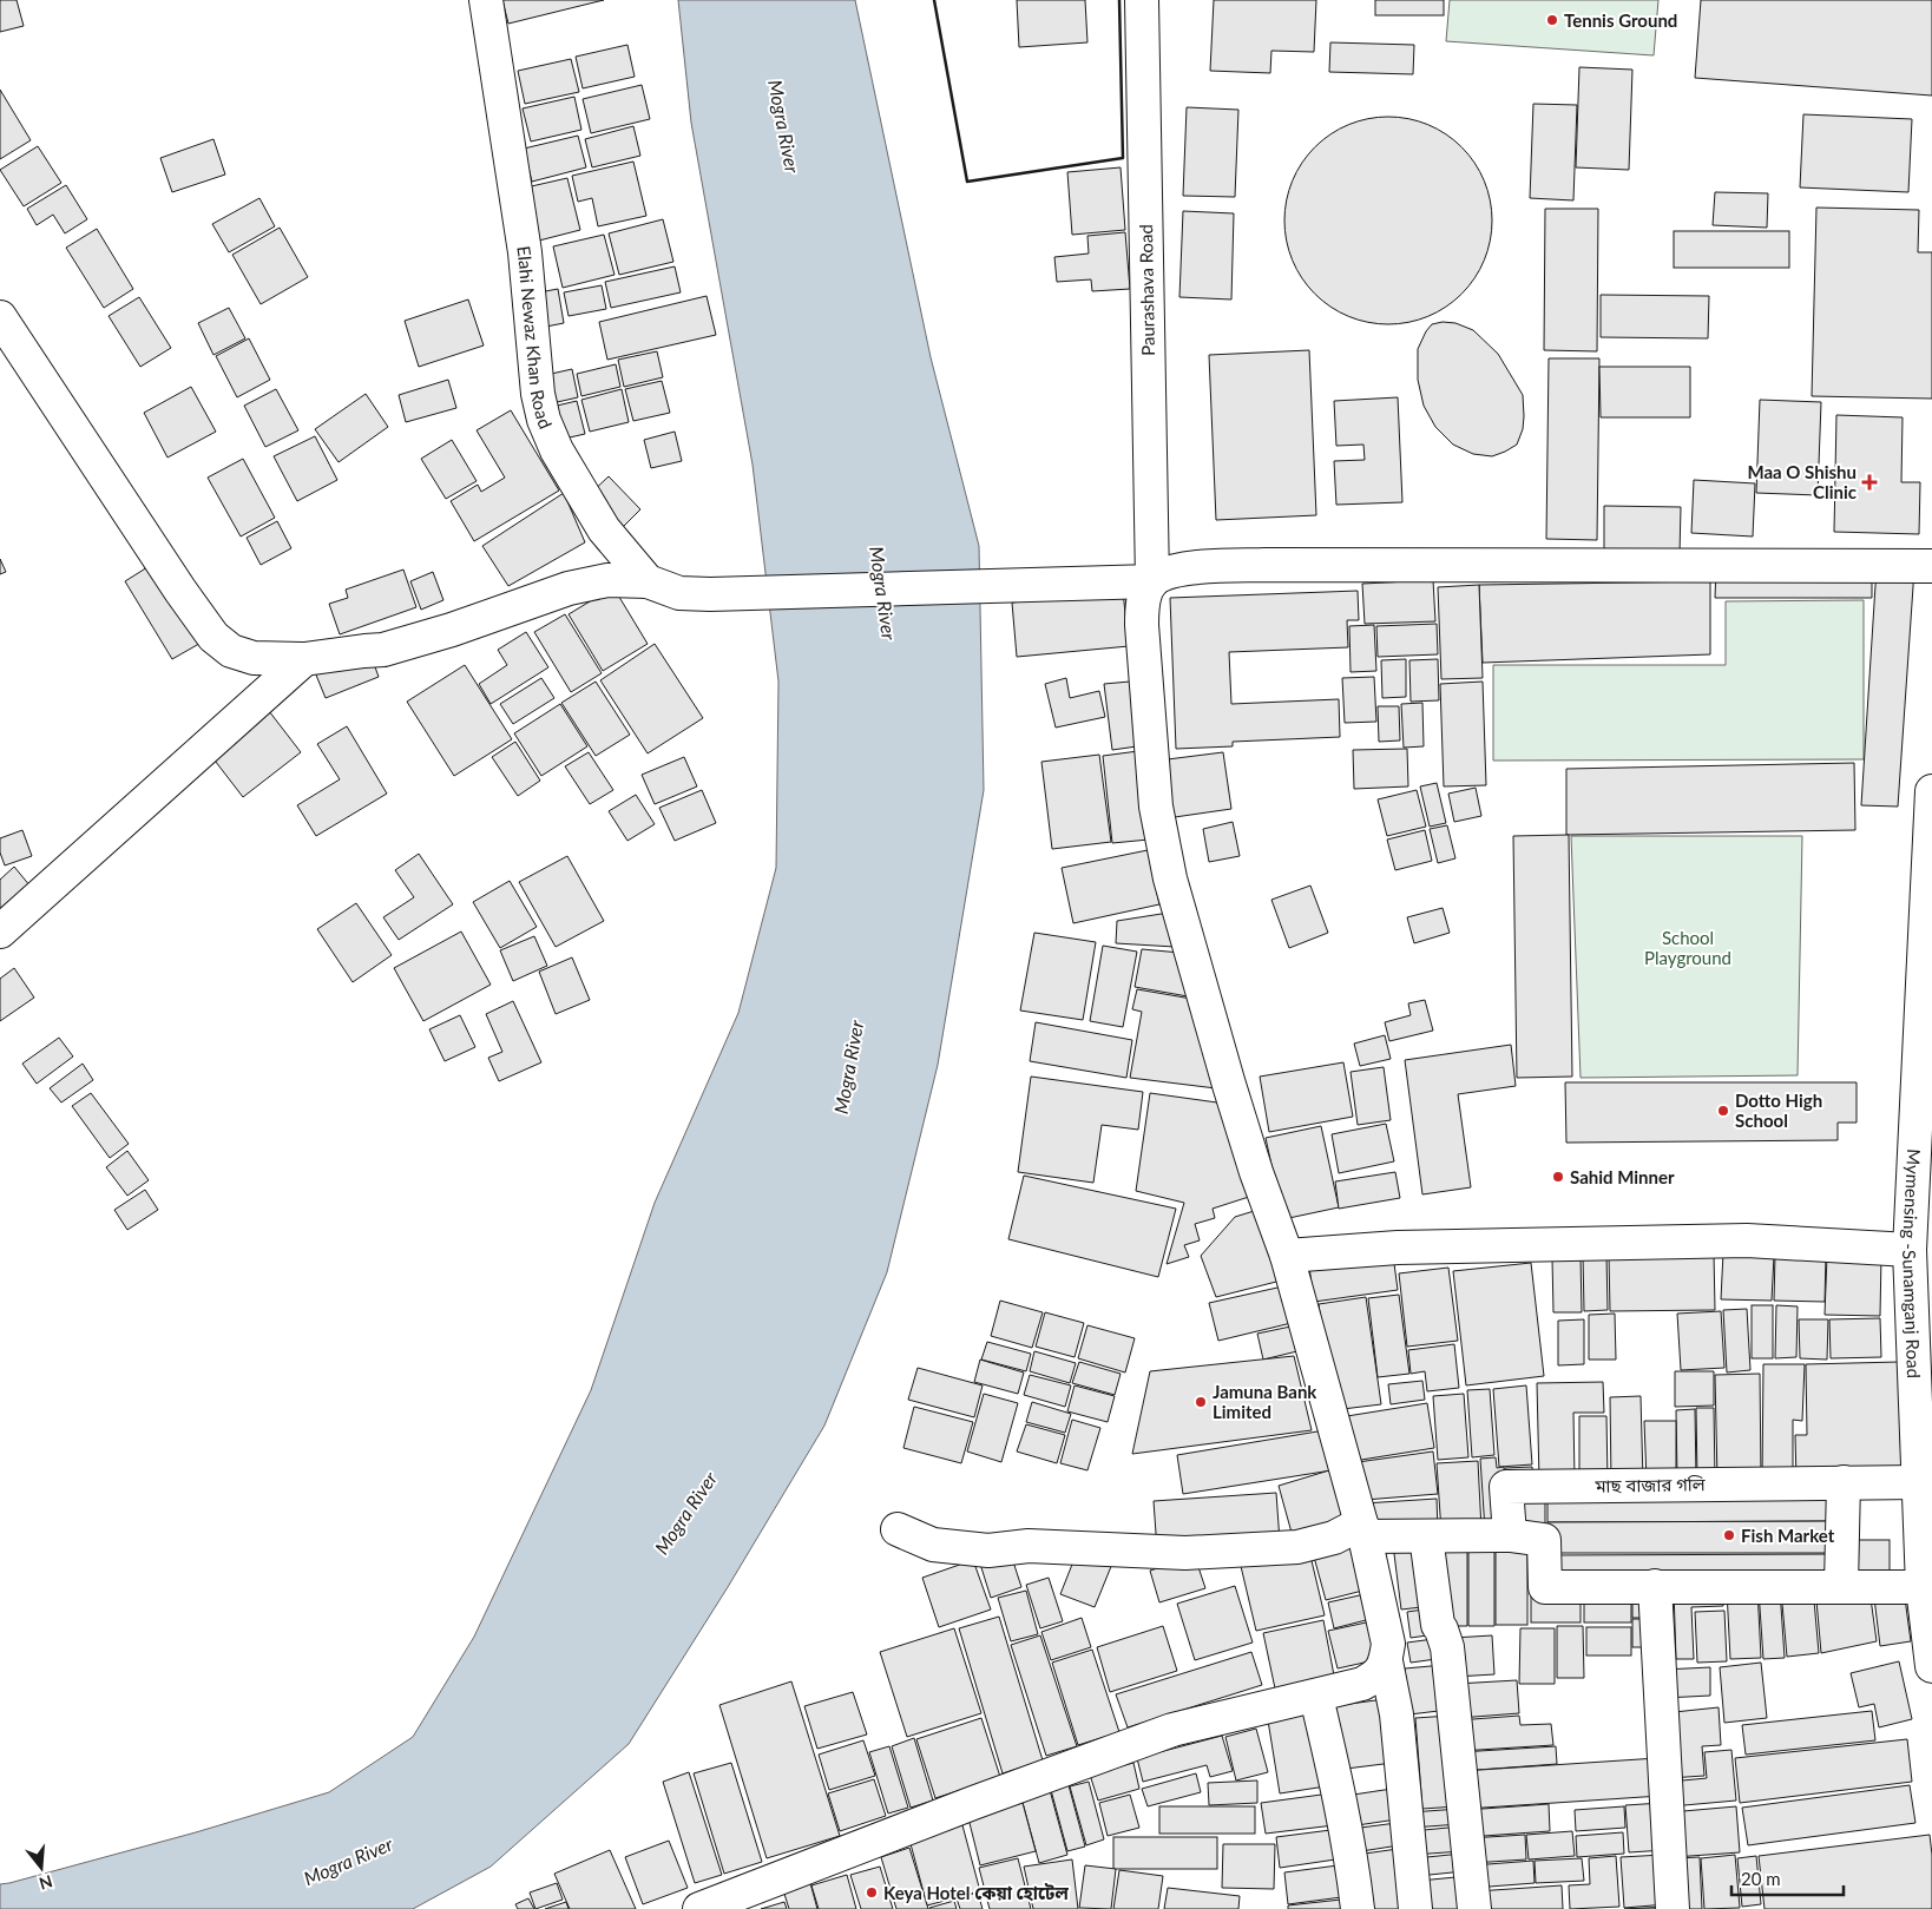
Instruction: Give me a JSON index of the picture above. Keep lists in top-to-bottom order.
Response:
{
  "streets": {
    "street": [
      "Paurashava Road",
      "Elahi Newaz Khan Road",
      "Mymensing -Sunamganj Road",
      "মাছ বাজার গলি"
    ]
  },
  "crossings": [
    ["Paurashava Road", "Elahi Newaz Khan Road"],
    ["Mymensing -Sunamganj Road", "মাছ বাজার গলি"]
  ],
  "water": ["Mogra River"],
  "parks": ["School Playground"],
  "places": {
    "other": [
      "Tennis Ground",
      "Dotto High School",
      "Sahid Minner",
      "Jamuna Bank Limited",
      "Fish Market",
      "Keya Hotel কেয়া হোটেল"
    ],
    "health": ["Maa O Shishu Clinic"]
  },
  "scale_bar": "20 m",
  "north": "bottom"
}
